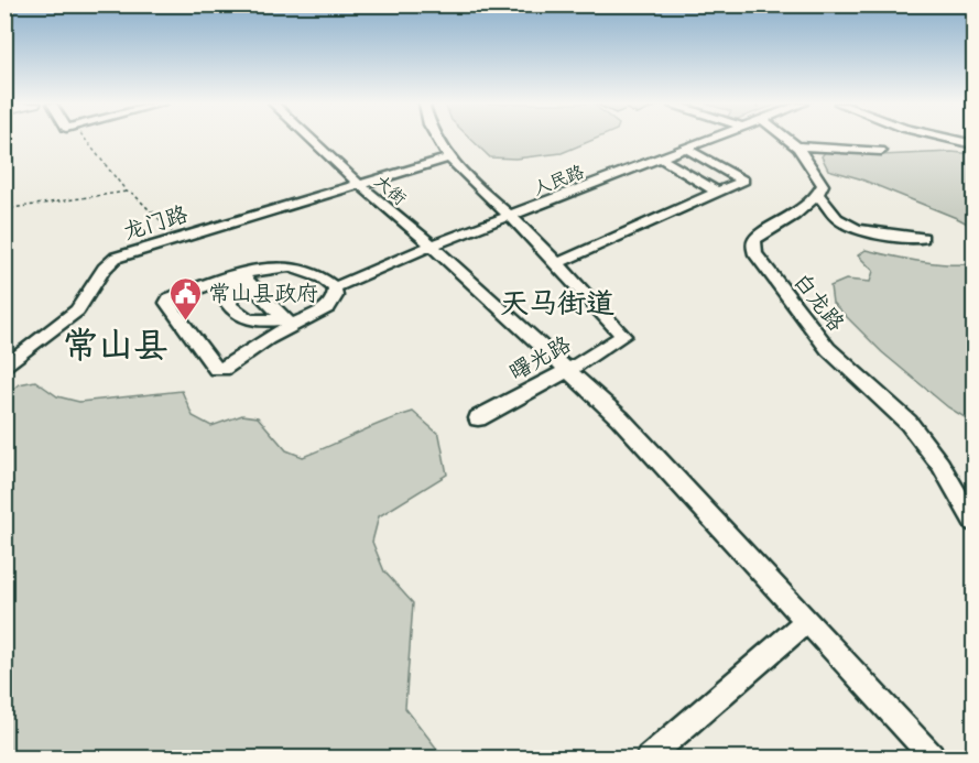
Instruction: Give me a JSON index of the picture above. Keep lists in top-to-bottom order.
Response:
{
  "streets": {
    "street": [
      "人民路",
      "大街",
      "龙门路",
      "白龙路",
      "曙光路"
    ]
  },
  "crossings": [
    ["人民路", "大街"],
    ["大街", "龙门路"],
    ["大街", "曙光路"]
  ],
  "districts": ["天马街道", "常山县"],
  "places": {
    "public building": ["常山县政府"]
  }
}
